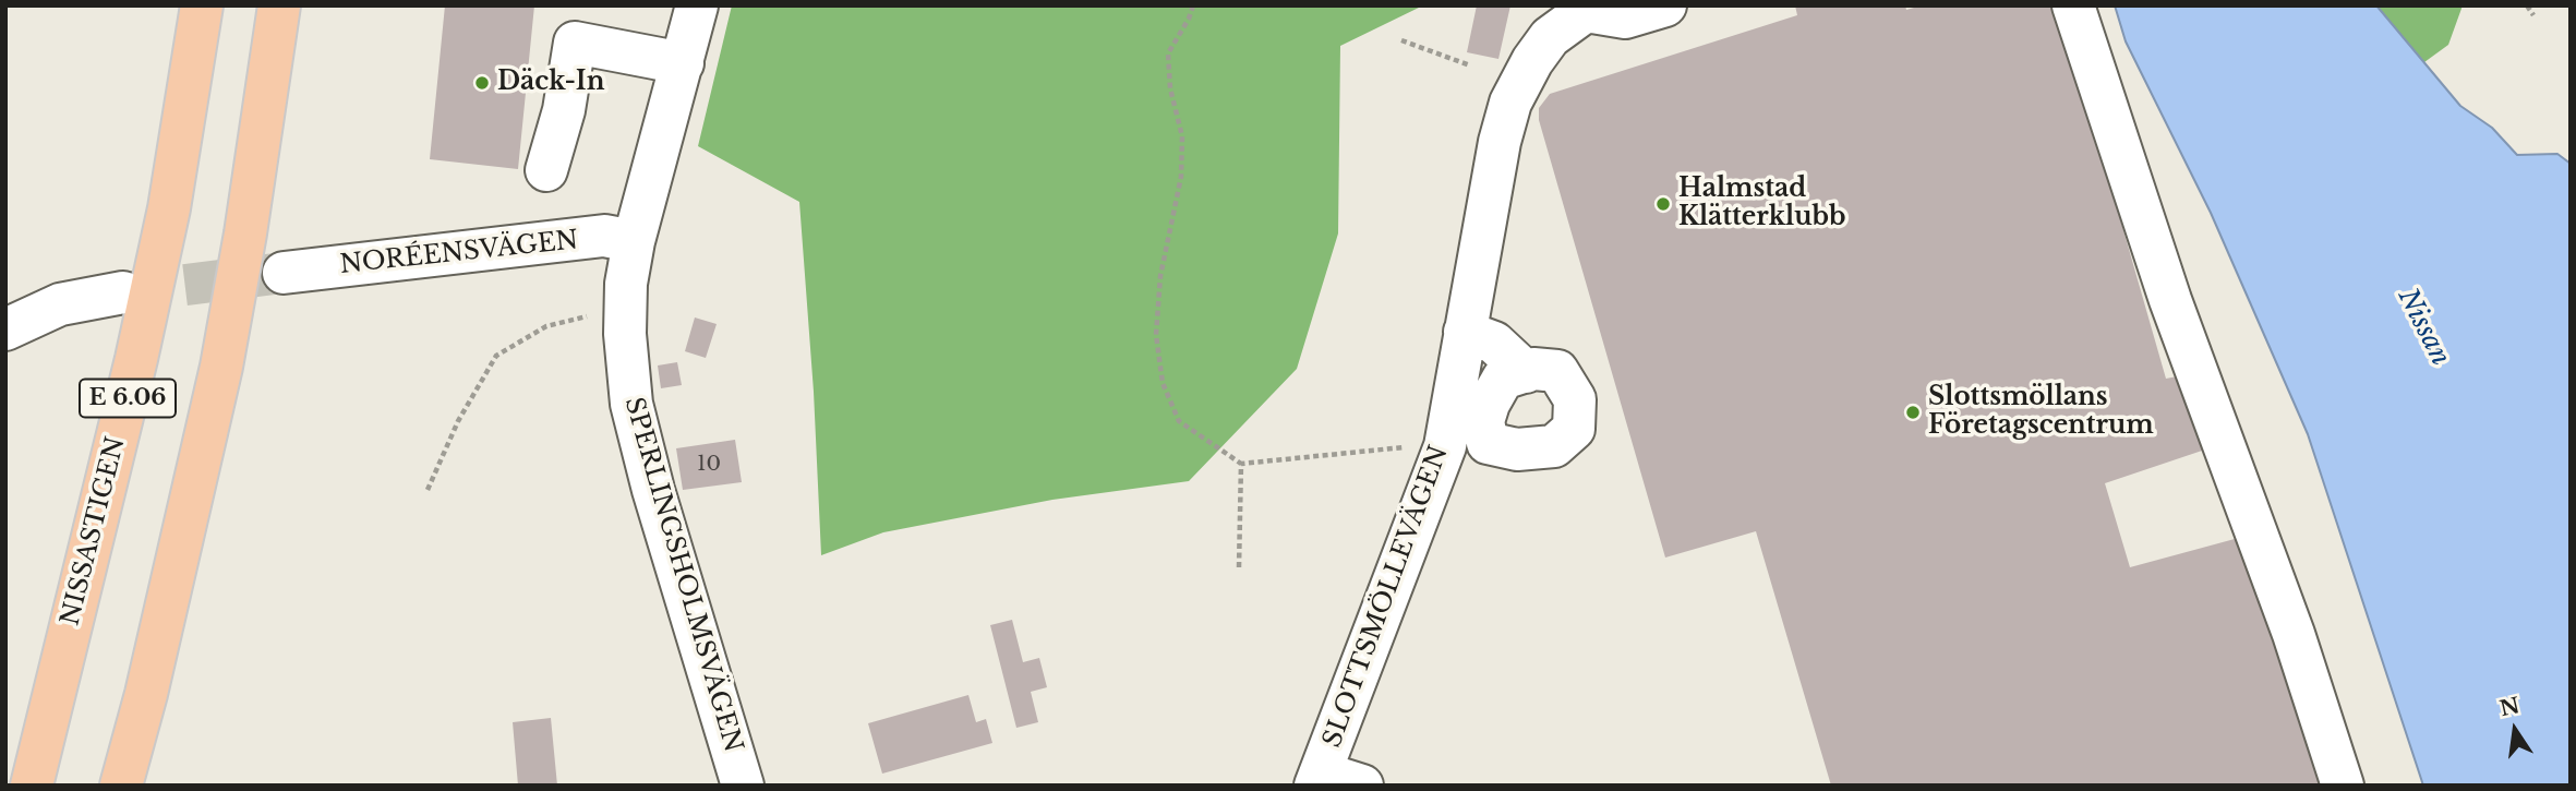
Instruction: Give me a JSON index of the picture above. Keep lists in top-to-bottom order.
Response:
{
  "streets": {
    "highway": ["E 6.06", "NISSASTIGEN"],
    "street": ["NORÉENSVÄGEN", "SPERLINGSHOLMSVÄGEN", "SLOTTSMÖLLEVÄGEN"]
  },
  "crossings": [
    ["NORÉENSVÄGEN", "SPERLINGSHOLMSVÄGEN"]
  ],
  "water": ["Nissan"],
  "places": ["Däck-In", "Halmstad Klätterklubb", "Slottsmöllans Företagscentrum"],
  "house_numbers": ["10"],
  "north": "top"
}
